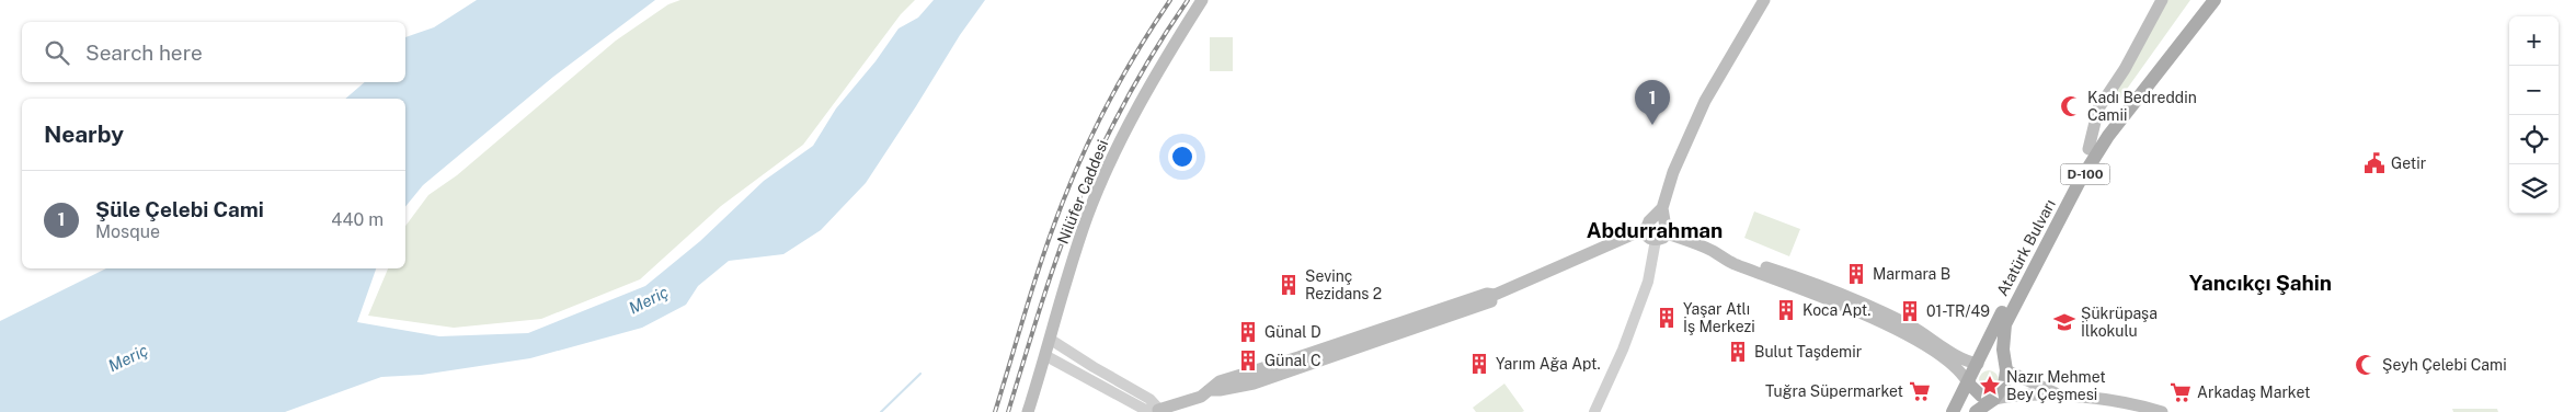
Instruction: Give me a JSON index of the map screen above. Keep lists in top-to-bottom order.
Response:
{
  "streets": {
    "main road": ["D-100", "Nilüfer Caddesi", "Atatürk Bulvarı"]
  },
  "districts": ["Abdurrahman", "Yancıkçı Şahin"],
  "water": ["Meriç"],
  "places": {
    "mosque": ["Kadı Bedreddin Camii", "Şeyh Çelebi Cami"],
    "public building": ["Getir"],
    "building": [
      "Marmara B",
      "Sevinç Rezidans 2",
      "Koca Apt.",
      "01-TR/49",
      "Yaşar Atlı İş Merkezi",
      "Günal D",
      "Bulut Taşdemir",
      "Günal C",
      "Yarım Ağa Apt."
    ],
    "school or university": ["Şükrüpaşa İlkokulu"],
    "place": ["Nazır Mehmet Bey Çeşmesi"],
    "supermarket": ["Tuğra Süpermarket", "Arkadaş Market"]
  },
  "page": {
    "map_buttons": ["+", "−"],
    "search": "Search here",
    "pins": "1",
    "heading": "Nearby",
    "list": [
      {
        "mark": "1",
        "name": "Şüle Çelebi Cami",
        "note": "Mosque",
        "value": "440 m"
      }
    ]
  }
}
